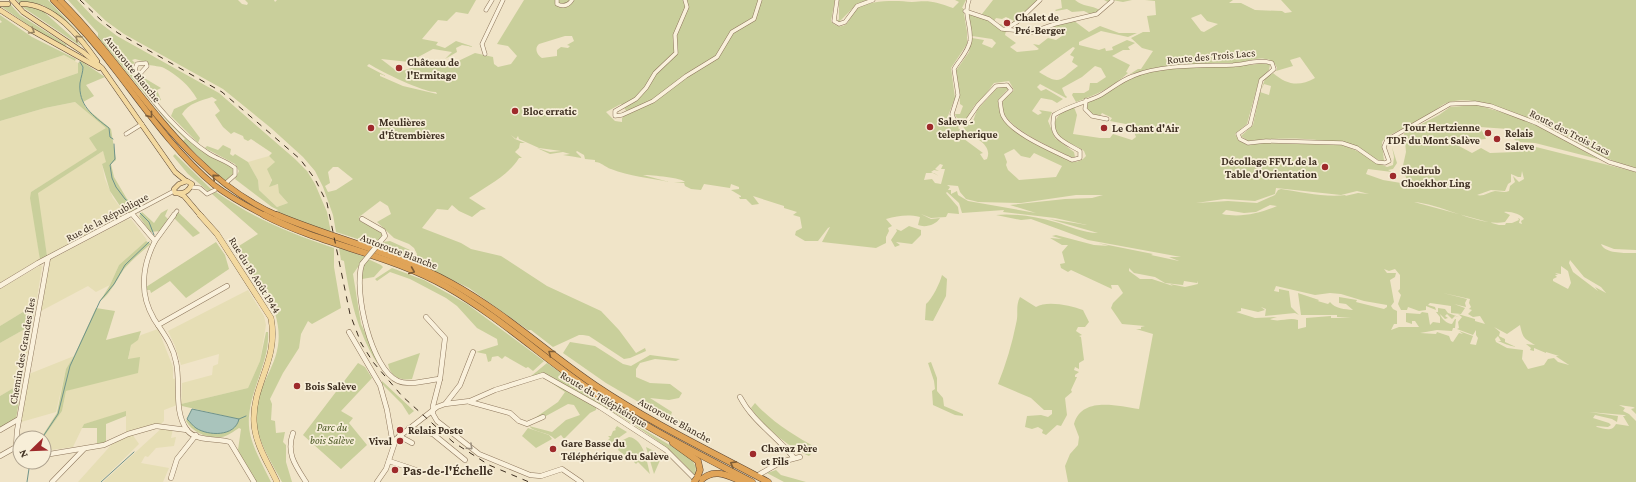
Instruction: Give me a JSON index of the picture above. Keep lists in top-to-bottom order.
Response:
{
  "streets": {
    "highway": ["Autoroute Blanche"],
    "main road": ["Rue du 18 Août 1944"],
    "street": [
      "Route des Trois Lacs",
      "Rue de la République",
      "Chemin des Grandes Îles",
      "Route du Téléphérique"
    ]
  },
  "crossings": [
    ["Rue de la République", "Rue du 18 Août 1944"],
    ["Rue de la République", "Chemin des Grandes Îles"]
  ],
  "parks": ["Parc du bois Salève"],
  "places": [
    "Chalet de Pré-Berger",
    "Château de l'Ermitage",
    "Bloc erratic",
    "Saleve - telepherique",
    "Meulières d'Étrembières",
    "Le Chant d'Air",
    "Tour Hertzienne TDF du Mont Salève",
    "Relais Saleve",
    "Décollage FFVL de la Table d'Orientation",
    "Shedrub Choekhor Ling",
    "Bois Salève",
    "Relais Poste",
    "Vival",
    "Gare Basse du Téléphérique du Salève",
    "Chavaz Père et Fils",
    "Pas-de-l'Échelle"
  ],
  "north": "bottom left"
}
